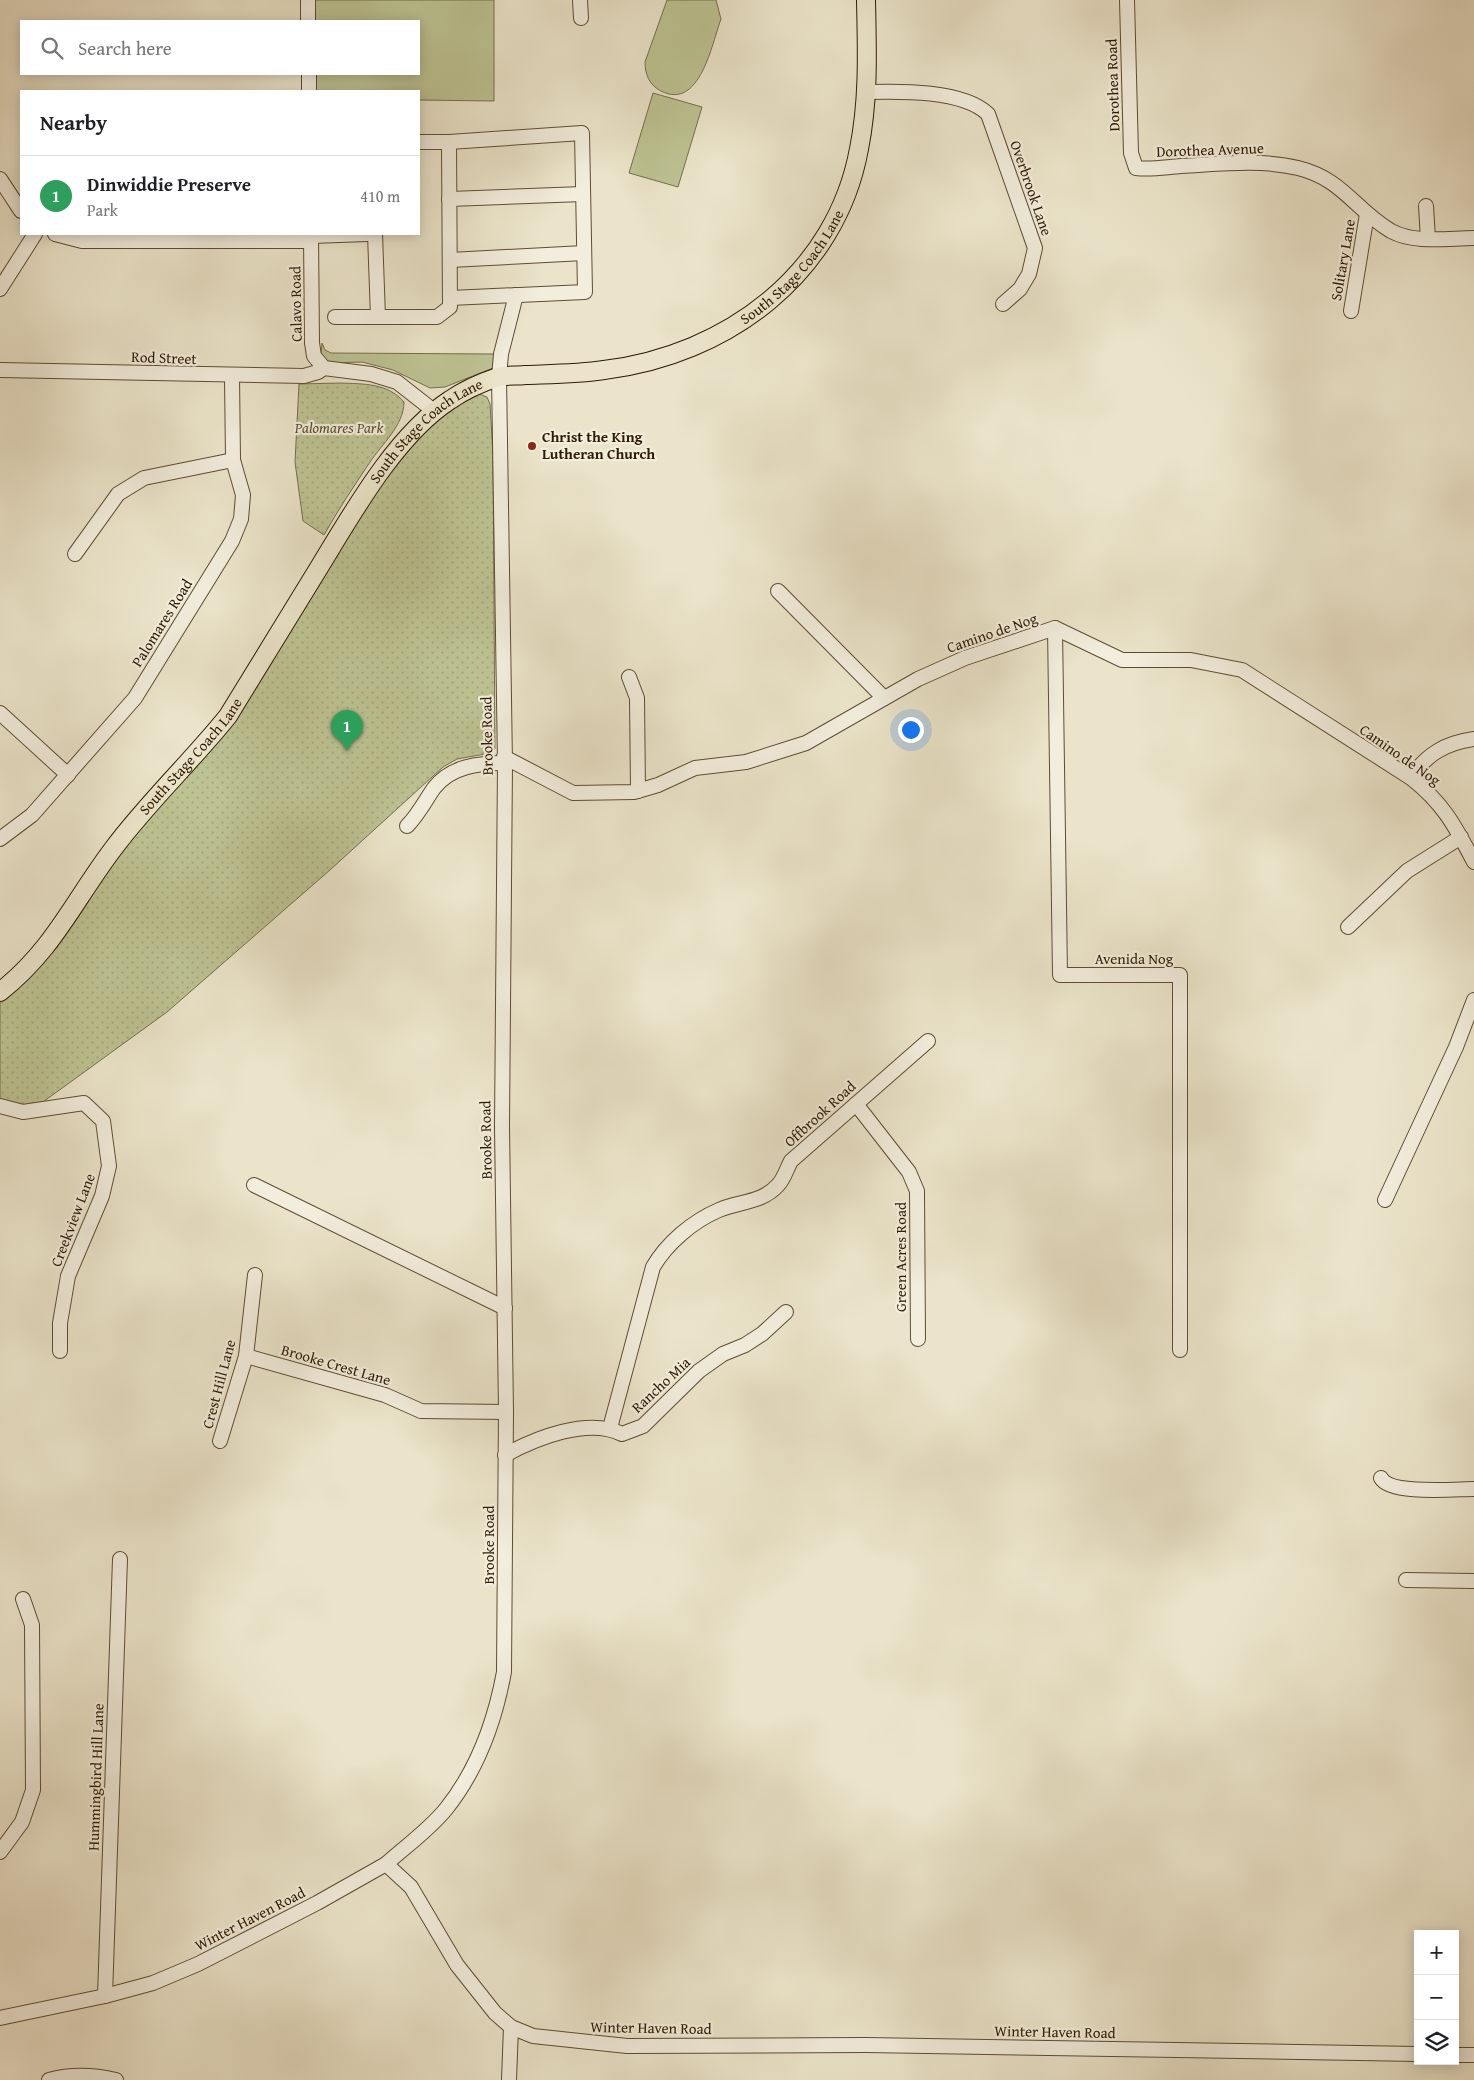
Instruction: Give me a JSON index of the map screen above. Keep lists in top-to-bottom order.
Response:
{
  "streets": {
    "main road": ["South Stage Coach Lane"],
    "street": [
      "Dorothea Road",
      "Dorothea Avenue",
      "Overbrook Lane",
      "Solitary Lane",
      "Calavo Road",
      "Rod Street",
      "Palomares Road",
      "Camino de Nog",
      "Brooke Road",
      "Avenida Nog",
      "Offbrook Road",
      "Creekview Lane",
      "Green Acres Road",
      "Brooke Crest Lane",
      "Crest Hill Lane",
      "Rancho Mia",
      "Hummingbird Hill Lane",
      "Winter Haven Road"
    ]
  },
  "crossings": [
    ["Dorothea Road", "Dorothea Avenue"],
    ["Dorothea Avenue", "Solitary Lane"],
    ["Overbrook Lane", "South Stage Coach Lane"],
    ["South Stage Coach Lane", "Brooke Road"],
    ["Calavo Road", "Rod Street"],
    ["Rod Street", "Palomares Road"],
    ["Camino de Nog", "Brooke Road"],
    ["Camino de Nog", "Avenida Nog"],
    ["Brooke Road", "Brooke Crest Lane"],
    ["Brooke Road", "Rancho Mia"],
    ["Brooke Road", "Winter Haven Road"],
    ["Offbrook Road", "Green Acres Road"],
    ["Offbrook Road", "Rancho Mia"],
    ["Brooke Crest Lane", "Crest Hill Lane"],
    ["Hummingbird Hill Lane", "Winter Haven Road"]
  ],
  "parks": ["Palomares Park"],
  "places": ["Christ the King Lutheran Church"],
  "page": {
    "search": "Search here",
    "heading": "Nearby",
    "list": [
      {
        "mark": "1",
        "name": "Dinwiddie Preserve",
        "note": "Park",
        "value": "410 m"
      }
    ],
    "pins": "1",
    "map_buttons": ["+", "−"]
  }
}
